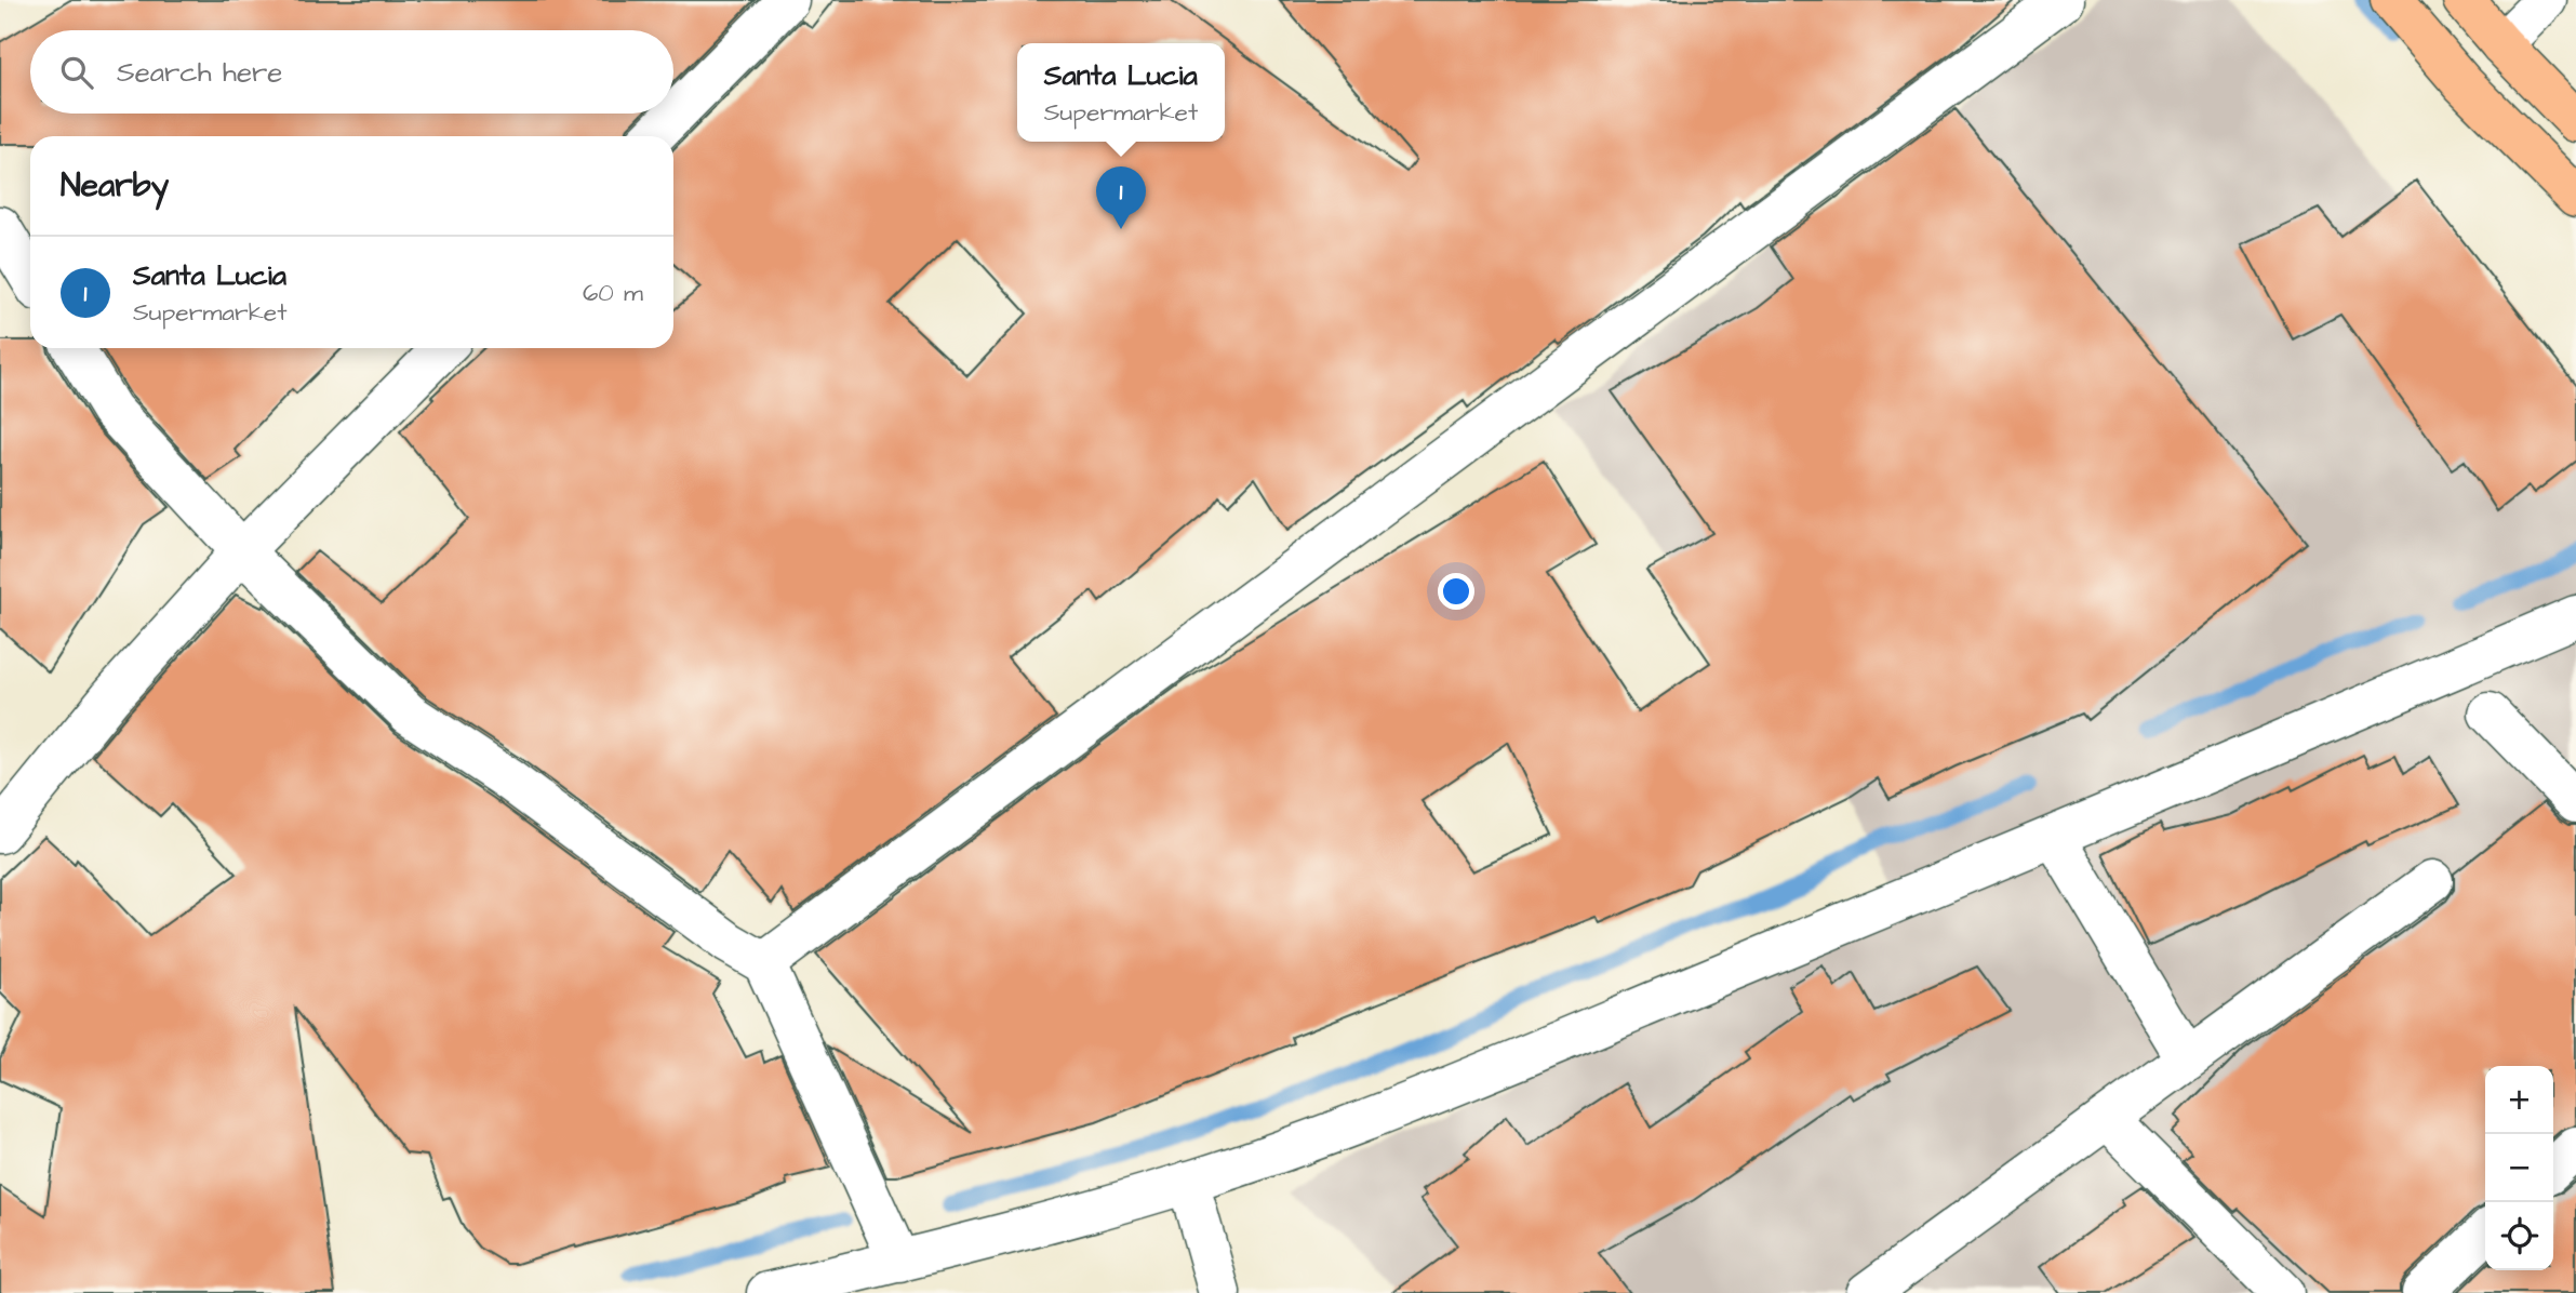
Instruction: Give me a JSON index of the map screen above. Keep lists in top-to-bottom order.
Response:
{
  "page": {
    "search": "Search here",
    "popup": ["Santa Lucia", "Supermarket"],
    "heading": "Nearby",
    "pins": "1",
    "list": [
      {
        "mark": "1",
        "name": "Santa Lucia",
        "note": "Supermarket",
        "value": "60 m"
      }
    ],
    "map_buttons": ["+", "−"]
  }
}
